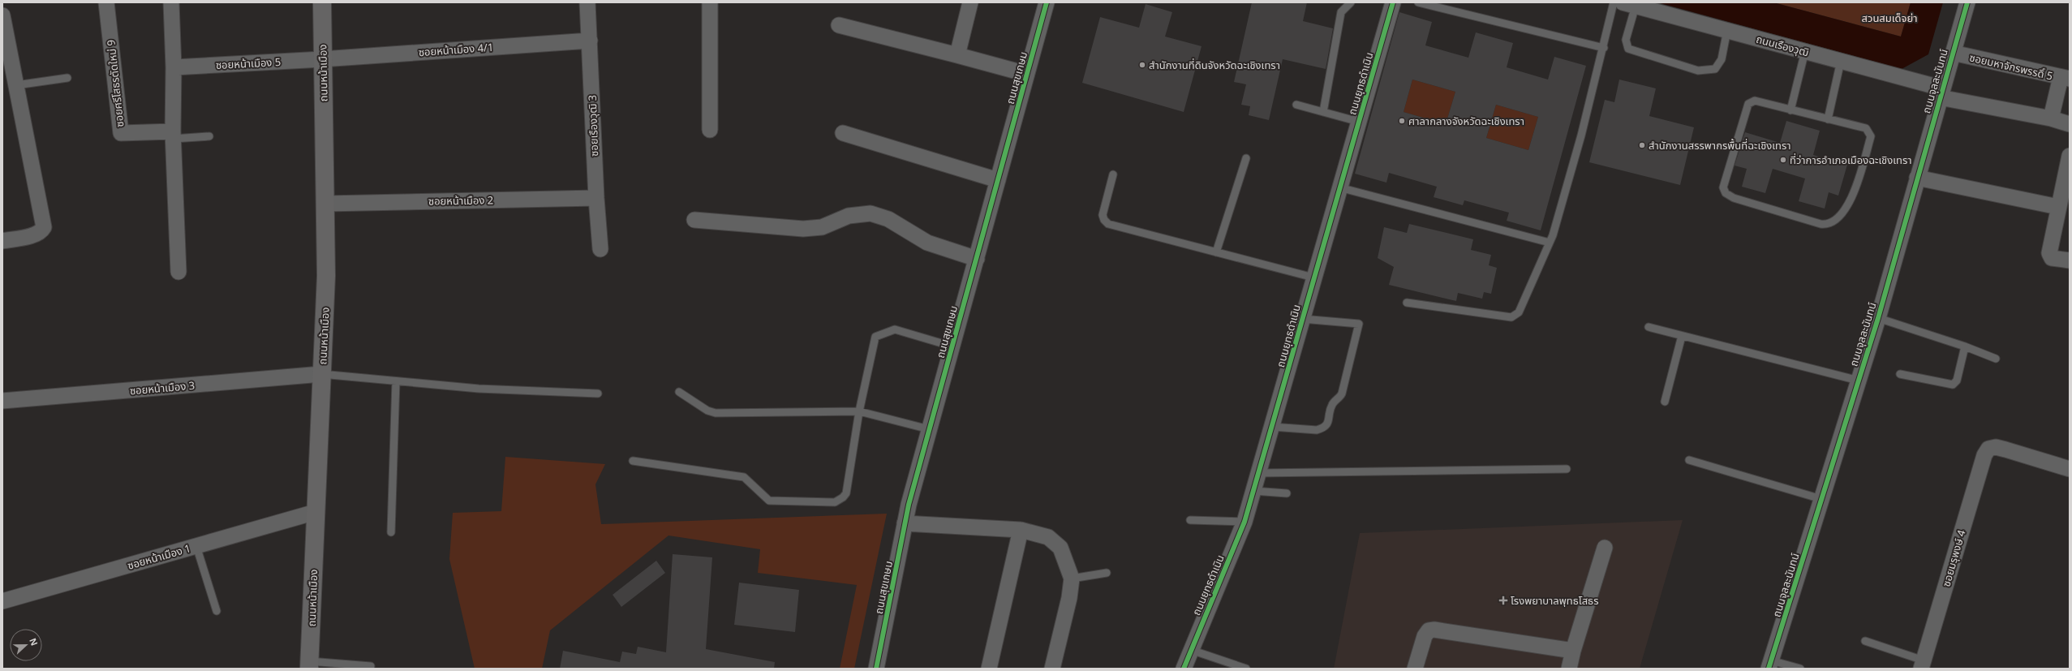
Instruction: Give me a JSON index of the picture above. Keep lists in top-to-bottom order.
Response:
{
  "streets": {
    "street": [
      "ถนนเรืองวุฒิ",
      "ซอยหน้าเมือง 4/1",
      "ซอยหน้าเมือง 5",
      "ซอยมหาจักรพรรดิ์ 5",
      "ถนนหน้าเมือง",
      "ถนนสุขเกษม",
      "ถนนจุลละนันทน์",
      "ซอยศรีโสธรตัดใหม่ 9",
      "ถนนยุทธดำเนิน",
      "ซอยเรืองวุฒิ 3",
      "ซอยหน้าเมือง 2",
      "ซอยหน้าเมือง 3",
      "ซอยหน้าเมือง 1",
      "ซอยมรุพงษ์ 4"
    ]
  },
  "crossings": [
    ["ถนนเรืองวุฒิ", "ถนนจุลละนันทน์"],
    ["ซอยหน้าเมือง 4/1", "ซอยหน้าเมือง 5"],
    ["ซอยหน้าเมือง 4/1", "ถนนหน้าเมือง"],
    ["ซอยหน้าเมือง 4/1", "ซอยเรืองวุฒิ 3"],
    ["ซอยหน้าเมือง 5", "ถนนหน้าเมือง"],
    ["ซอยมหาจักรพรรดิ์ 5", "ถนนจุลละนันทน์"],
    ["ถนนหน้าเมือง", "ซอยหน้าเมือง 2"],
    ["ถนนหน้าเมือง", "ซอยหน้าเมือง 3"],
    ["ถนนหน้าเมือง", "ซอยหน้าเมือง 1"],
    ["ซอยเรืองวุฒิ 3", "ซอยหน้าเมือง 2"]
  ],
  "parks": ["สวนสมเด็จย่า"],
  "places": {
    "other": [
      "สำนักงานที่ดินจังหวัดฉะเชิงเทรา",
      "ศาลากลางจังหวัดฉะเชิงเทรา",
      "สำนักงานสรรพากรพื้นที่ฉะเชิงเทรา",
      "ที่ว่าการอำเภอเมืองฉะเชิงเทรา"
    ],
    "health": ["โรงพยาบาลพุทธโสธร"]
  },
  "north": "right"
}
